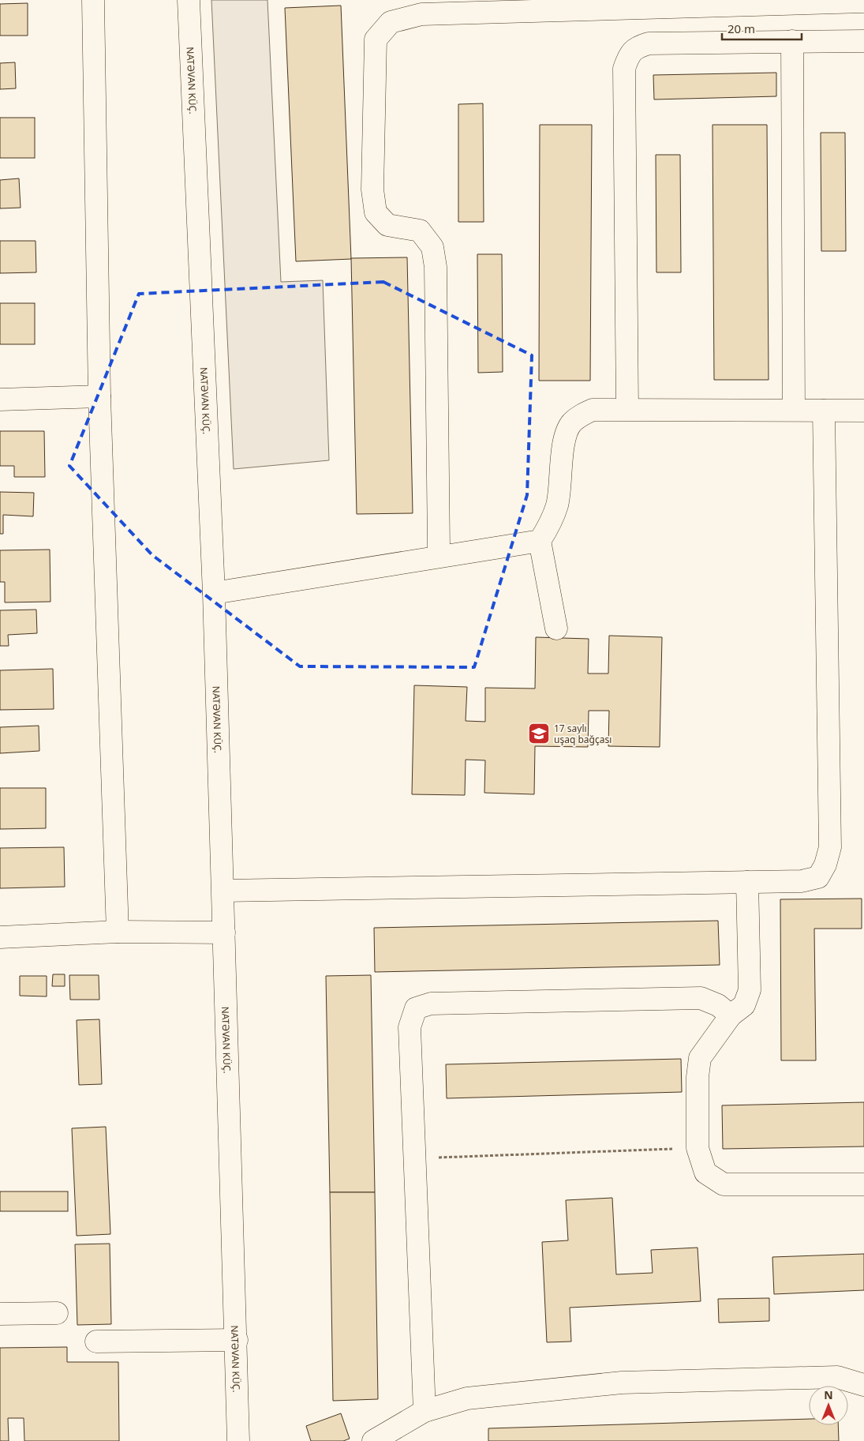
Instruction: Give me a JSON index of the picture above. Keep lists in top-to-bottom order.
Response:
{
  "streets": {
    "street": ["NATƏVAN KÜÇ."]
  },
  "places": {
    "school or university": ["17 saylı uşaq bağçası"]
  },
  "scale_bar": "20 m",
  "north": "top"
}
